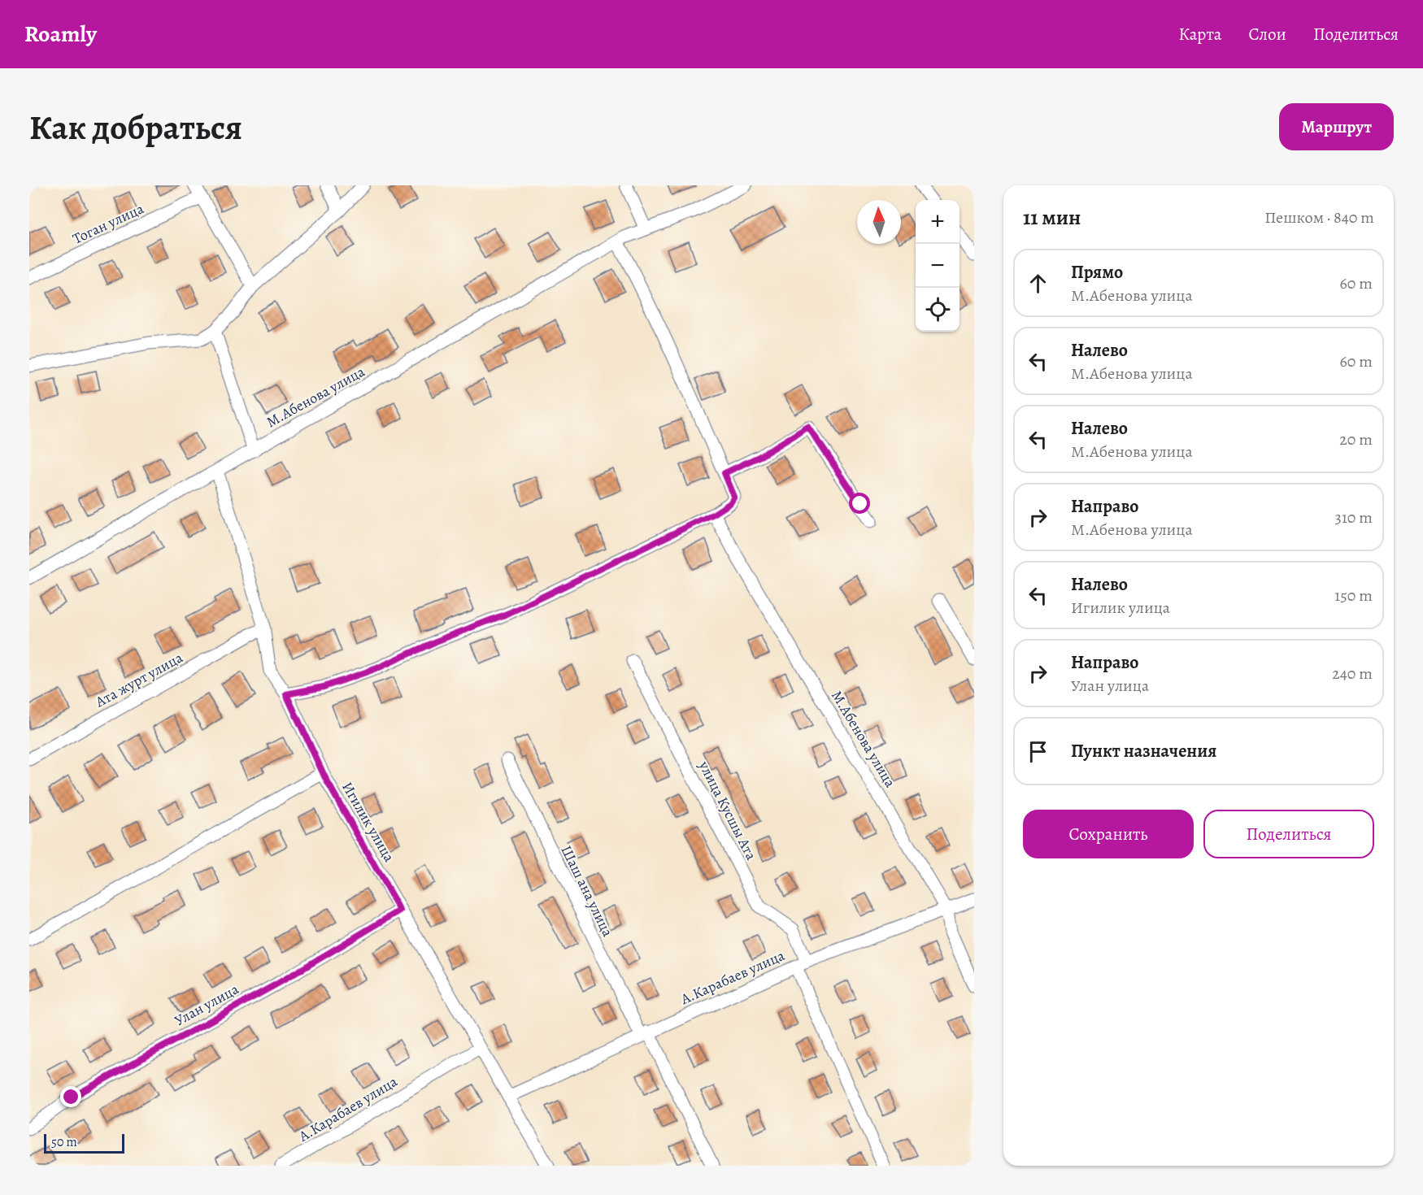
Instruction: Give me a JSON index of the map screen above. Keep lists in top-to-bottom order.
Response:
{
  "streets": {
    "street": [
      "Тоган улица",
      "М.Абенова улица",
      "Ата журт улица",
      "улица Кусшы Ата",
      "Игилик улица",
      "Шаш ана улица",
      "А.Карабаев улица",
      "Улан улица"
    ]
  },
  "crossings": [
    ["М.Абенова улица", "Игилик улица"],
    ["М.Абенова улица", "А.Карабаев улица"],
    ["Ата журт улица", "Игилик улица"],
    ["улица Кусшы Ата", "А.Карабаев улица"],
    ["Игилик улица", "А.Карабаев улица"],
    ["Игилик улица", "Улан улица"],
    ["Шаш ана улица", "А.Карабаев улица"]
  ],
  "scale_bar": "50 m",
  "north": "top",
  "page": {
    "header": "Roamly",
    "nav": ["Карта", "Слои", "Поделиться"],
    "buttons": [
      "Маршрут",
      ["Сохранить", "Поделиться"]
    ],
    "title": "Как добраться",
    "heading": ["11 мин", "Пешком · 840 m"],
    "map_buttons": ["+", "−"],
    "list": [
      ["Прямо", "М.Абенова улица", "60 m"],
      ["Налево", "М.Абенова улица", "60 m"],
      ["Налево", "М.Абенова улица", "20 m"],
      ["Направо", "М.Абенова улица", "310 m"],
      ["Налево", "Игилик улица", "150 m"],
      ["Направо", "Улан улица", "240 m"],
      "Пункт назначения"
    ],
    "scale": "50 m"
  }
}
